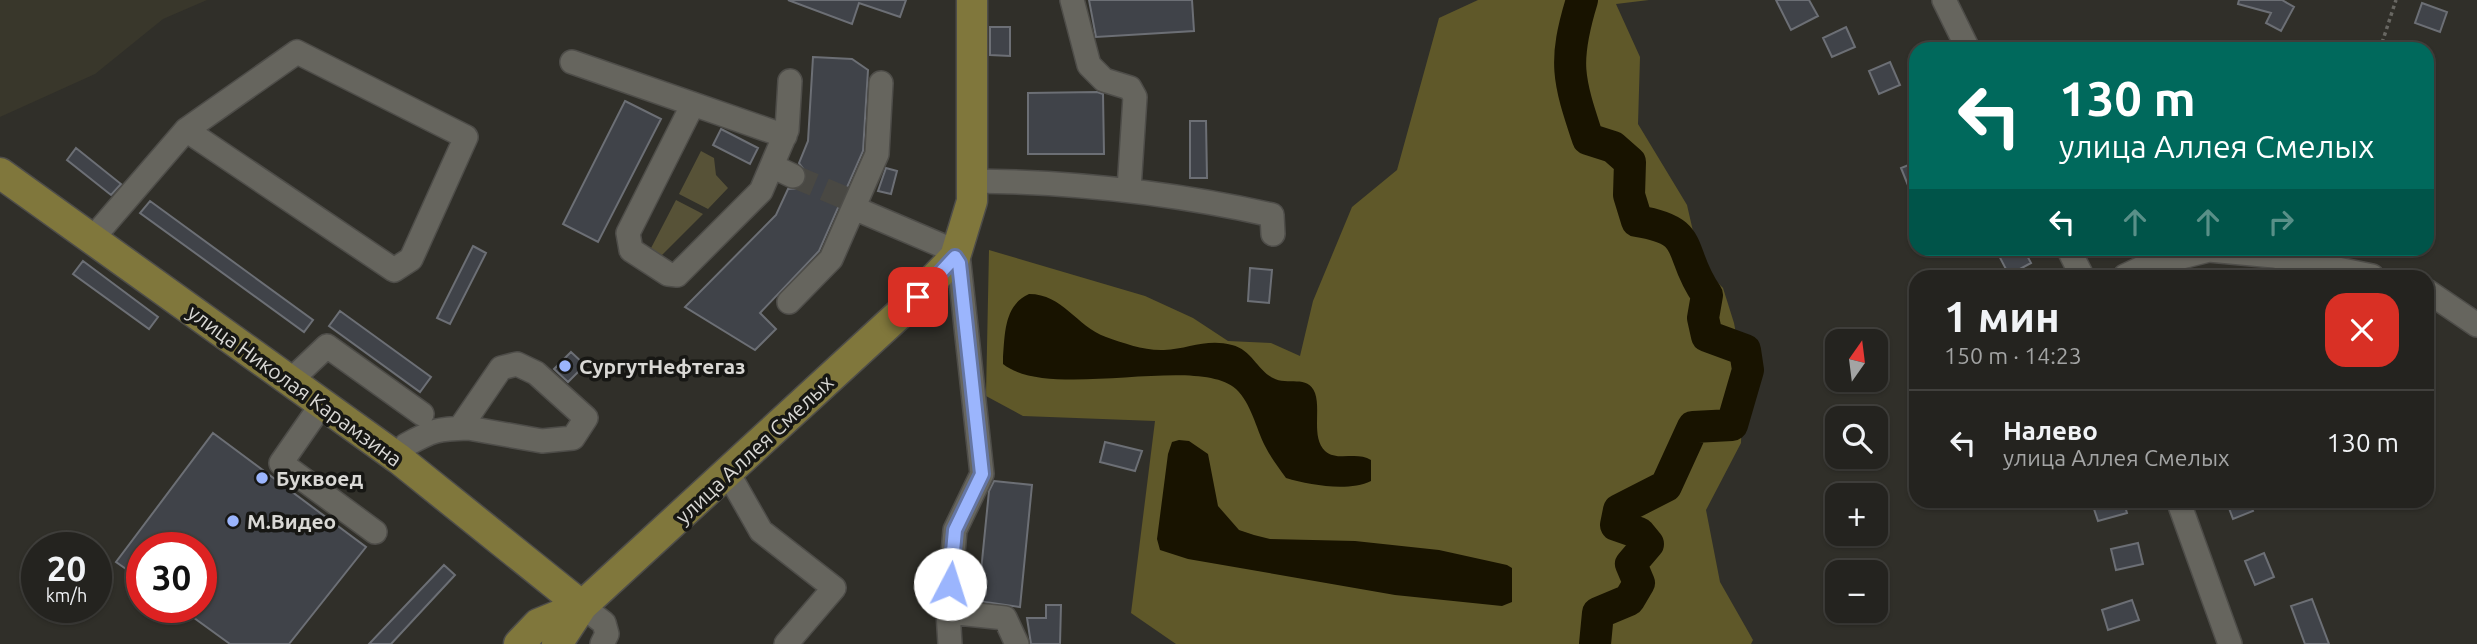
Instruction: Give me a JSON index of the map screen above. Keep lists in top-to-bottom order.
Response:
{
  "streets": {
    "main road": ["улица Николая Карамзина", "улица Аллея Смелых"]
  },
  "crossings": [
    ["улица Николая Карамзина", "улица Аллея Смелых"]
  ],
  "places": ["СургутНефтегаз", "Буквоед", "M.Видео"],
  "north": "top",
  "page": {
    "turn": ["130 m", "улица Аллея Смелых"],
    "heading": ["1 мин", "150 m · 14:23"],
    "map_buttons": ["+", "−"],
    "list": [
      {
        "name": "Налево",
        "note": "улица Аллея Смелых",
        "value": "130 m"
      }
    ],
    "speed": "20 km/h",
    "limit": "30"
  }
}
